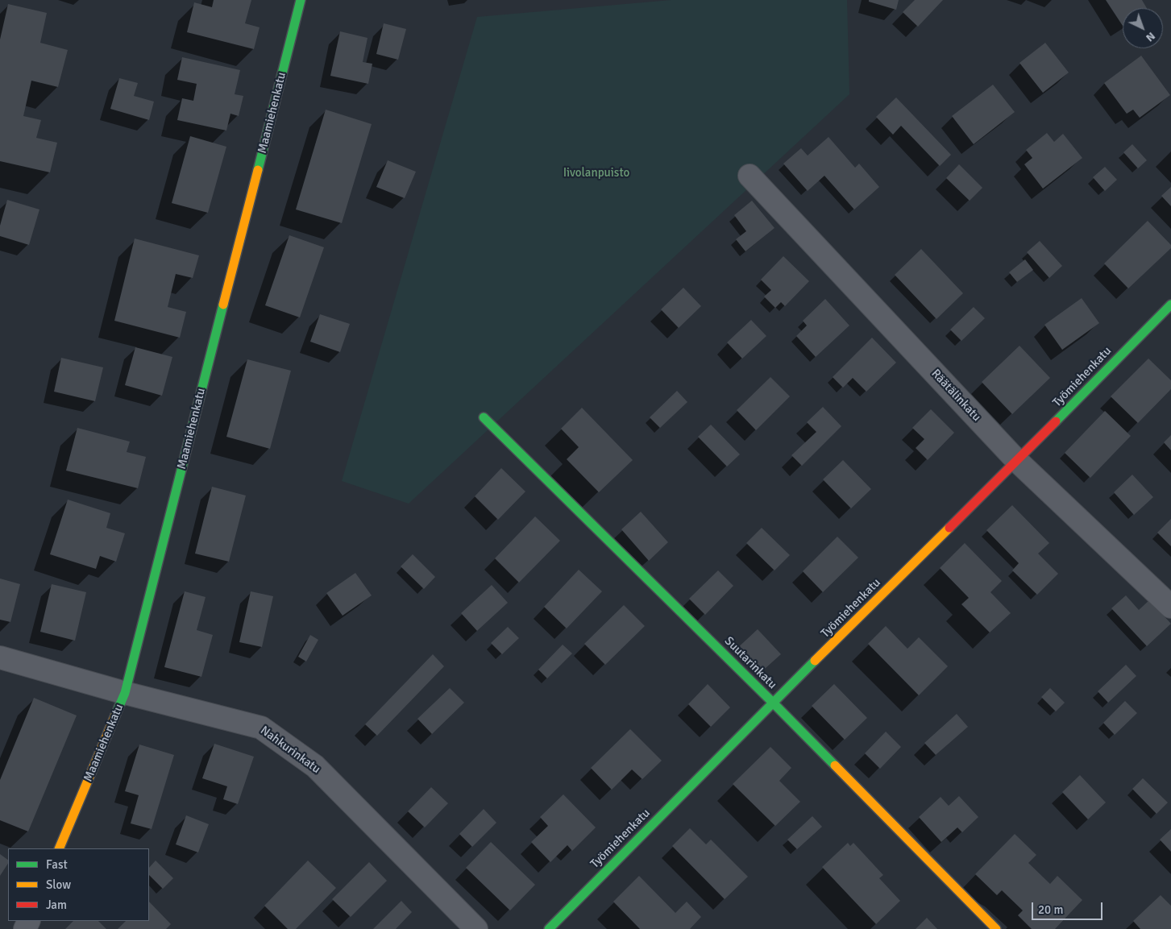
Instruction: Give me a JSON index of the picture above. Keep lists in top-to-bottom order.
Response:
{
  "streets": {
    "street": [
      "Maamiehenkatu",
      "Työmiehenkatu",
      "Räätälinkatu",
      "Suutarinkatu",
      "Nahkurinkatu"
    ]
  },
  "crossings": [
    ["Maamiehenkatu", "Nahkurinkatu"],
    ["Työmiehenkatu", "Räätälinkatu"],
    ["Työmiehenkatu", "Suutarinkatu"]
  ],
  "parks": ["Iivolanpuisto"],
  "legend": ["Fast", "Slow", "Jam"],
  "scale_bar": "20 m",
  "north": "bottom right"
}
